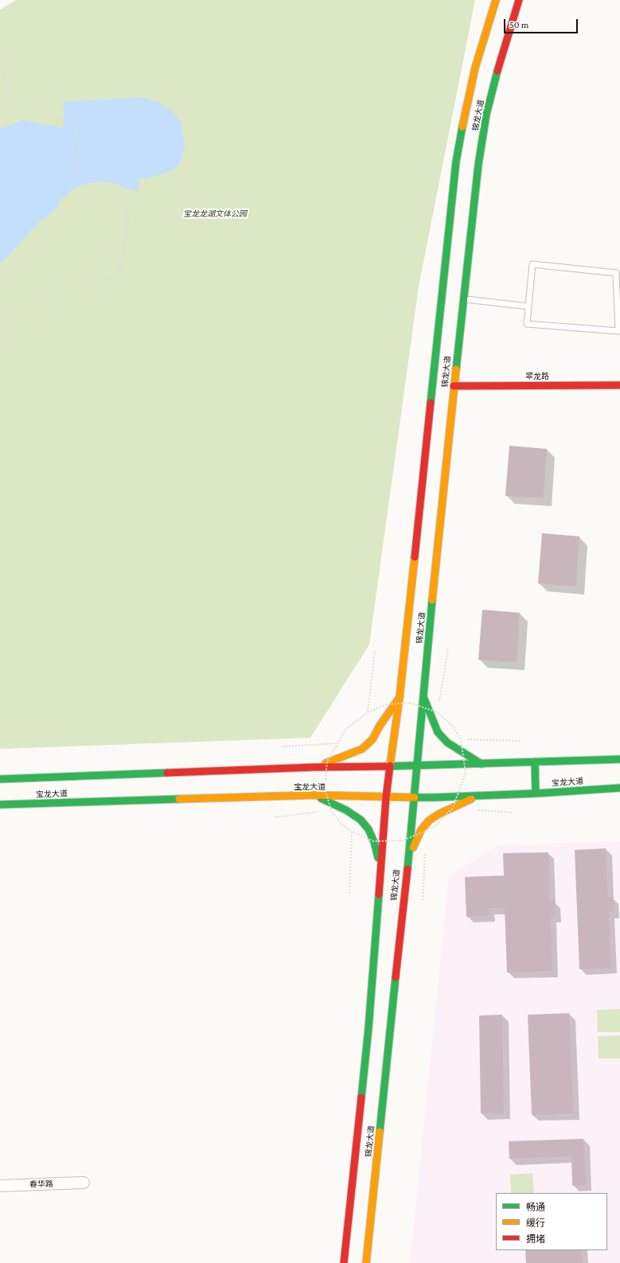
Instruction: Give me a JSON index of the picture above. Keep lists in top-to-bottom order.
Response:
{
  "streets": {
    "main road": ["锦龙大道", "翠龙路", "宝龙大道"],
    "street": ["春华路"]
  },
  "crossings": [
    ["锦龙大道", "翠龙路"],
    ["锦龙大道", "宝龙大道"]
  ],
  "parks": ["宝龙龙湖文体公园"],
  "legend": ["畅通", "缓行", "拥堵"],
  "scale_bar": "50 m"
}
